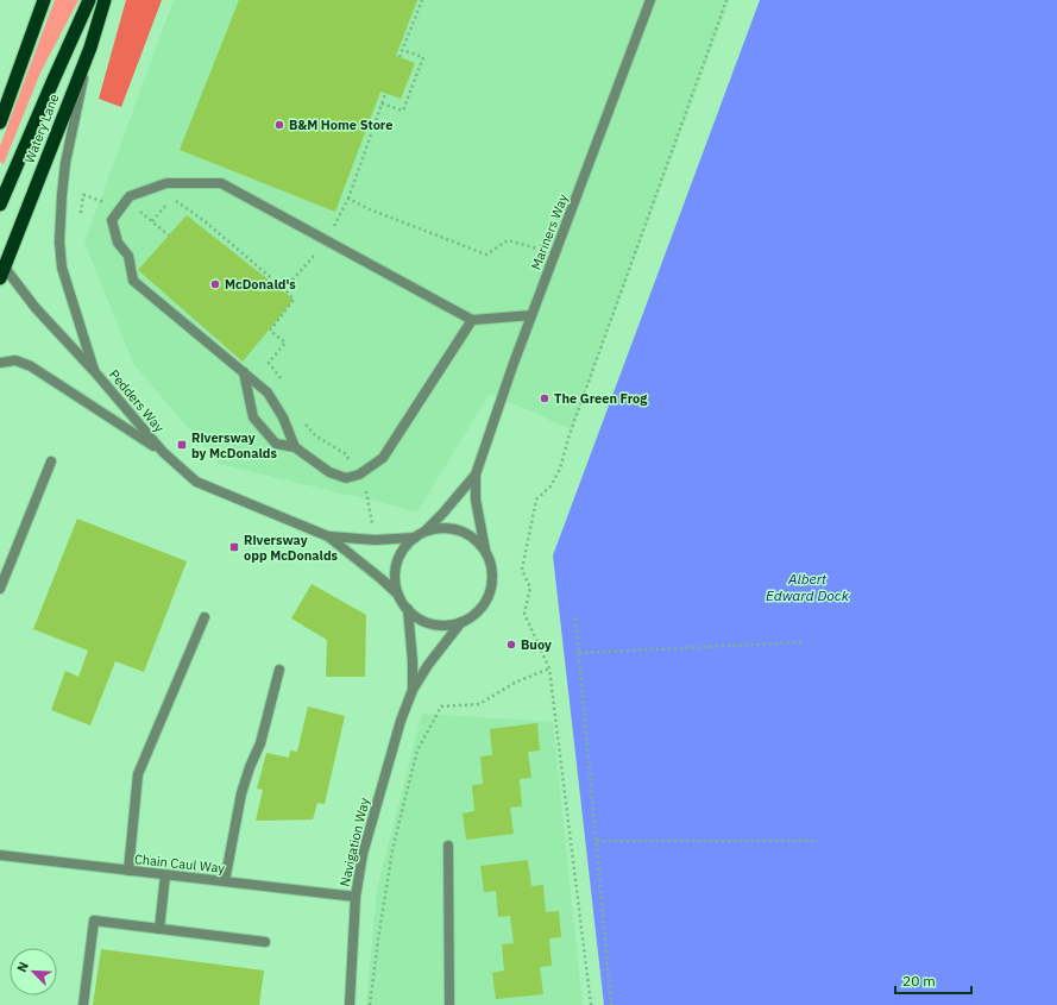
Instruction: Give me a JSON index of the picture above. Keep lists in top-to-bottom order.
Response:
{
  "streets": {
    "highway": ["Watery Lane"],
    "street": [
      "Mariners Way",
      "Pedders Way",
      "Navigation Way",
      "Chain Caul Way"
    ]
  },
  "crossings": [
    ["Watery Lane", "Pedders Way"],
    ["Mariners Way", "Pedders Way"],
    ["Mariners Way", "Navigation Way"],
    ["Pedders Way", "Navigation Way"],
    ["Navigation Way", "Chain Caul Way"]
  ],
  "water": ["Albert Edward Dock"],
  "places": {
    "other": [
      "B&M Home Store",
      "McDonald's",
      "The Green Frog",
      "Buoy"
    ],
    "transit": ["Riversway by McDonalds", "Riversway opp McDonalds"]
  },
  "scale_bar": "20 m",
  "north": "top left"
}
